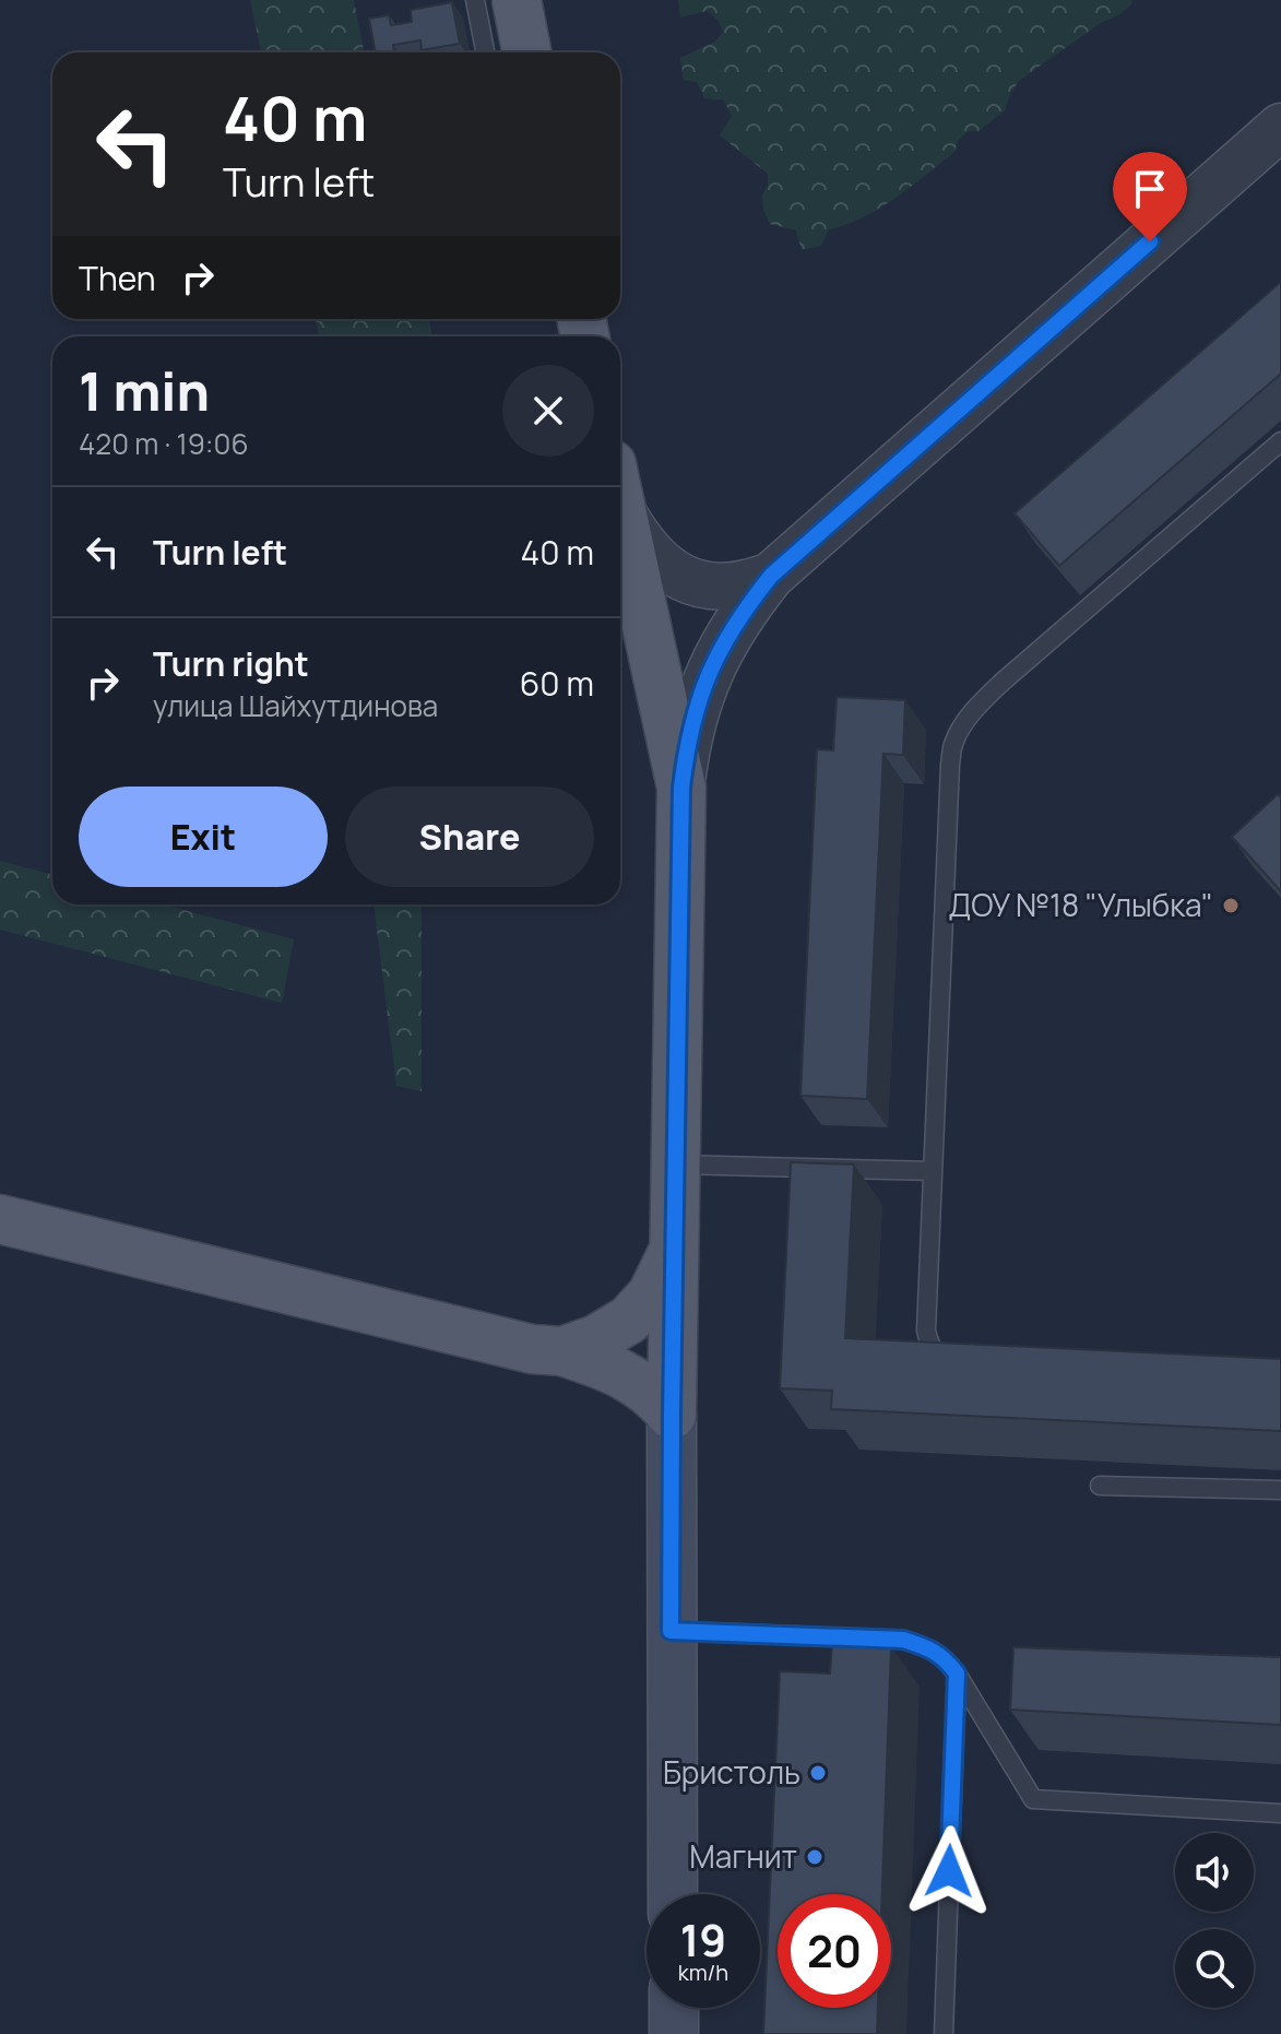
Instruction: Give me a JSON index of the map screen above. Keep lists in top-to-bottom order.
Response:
{
  "places": ["ДОУ №18 \"Улыбка\"", "Бристоль", "Магнит"],
  "page": {
    "turn": ["40 m", "Turn left"],
    "then": "Then",
    "heading": ["1 min", "420 m · 19:06"],
    "list": [
      {
        "name": "Turn left",
        "value": "40 m"
      },
      {
        "name": "Turn right",
        "note": "улица Шайхутдинова",
        "value": "60 m"
      }
    ],
    "buttons": ["Exit", "Share"],
    "speed": "19 km/h",
    "limit": "20"
  }
}
